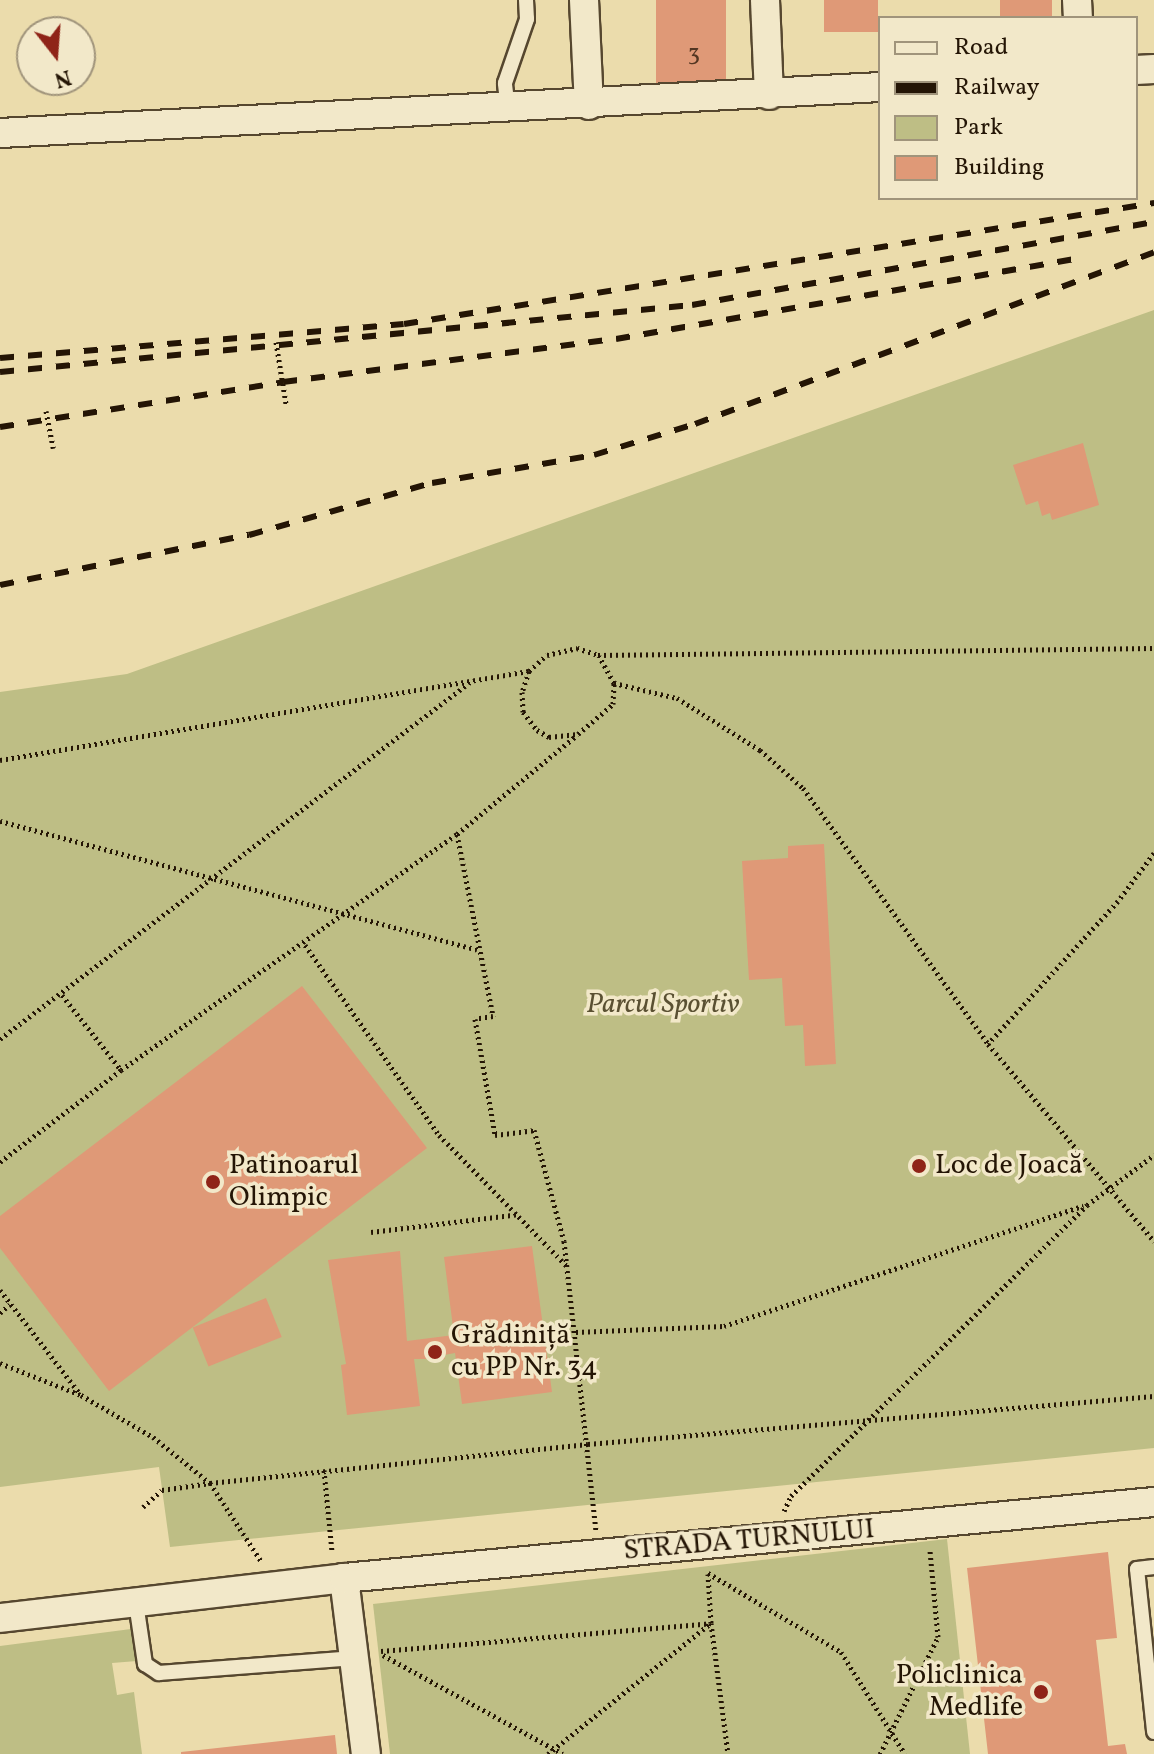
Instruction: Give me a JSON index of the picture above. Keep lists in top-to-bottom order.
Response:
{
  "streets": {
    "street": ["STRADA TURNULUI"]
  },
  "parks": ["Parcul Sportiv"],
  "places": [
    "Loc de Joacă",
    "Patinoarul Olimpic",
    "Grădiniță cu PP Nr. 34",
    "Policlinica Medlife"
  ],
  "house_numbers": ["3"],
  "legend": [
    "Road",
    "Railway",
    "Park",
    "Building"
  ],
  "north": "bottom"
}
